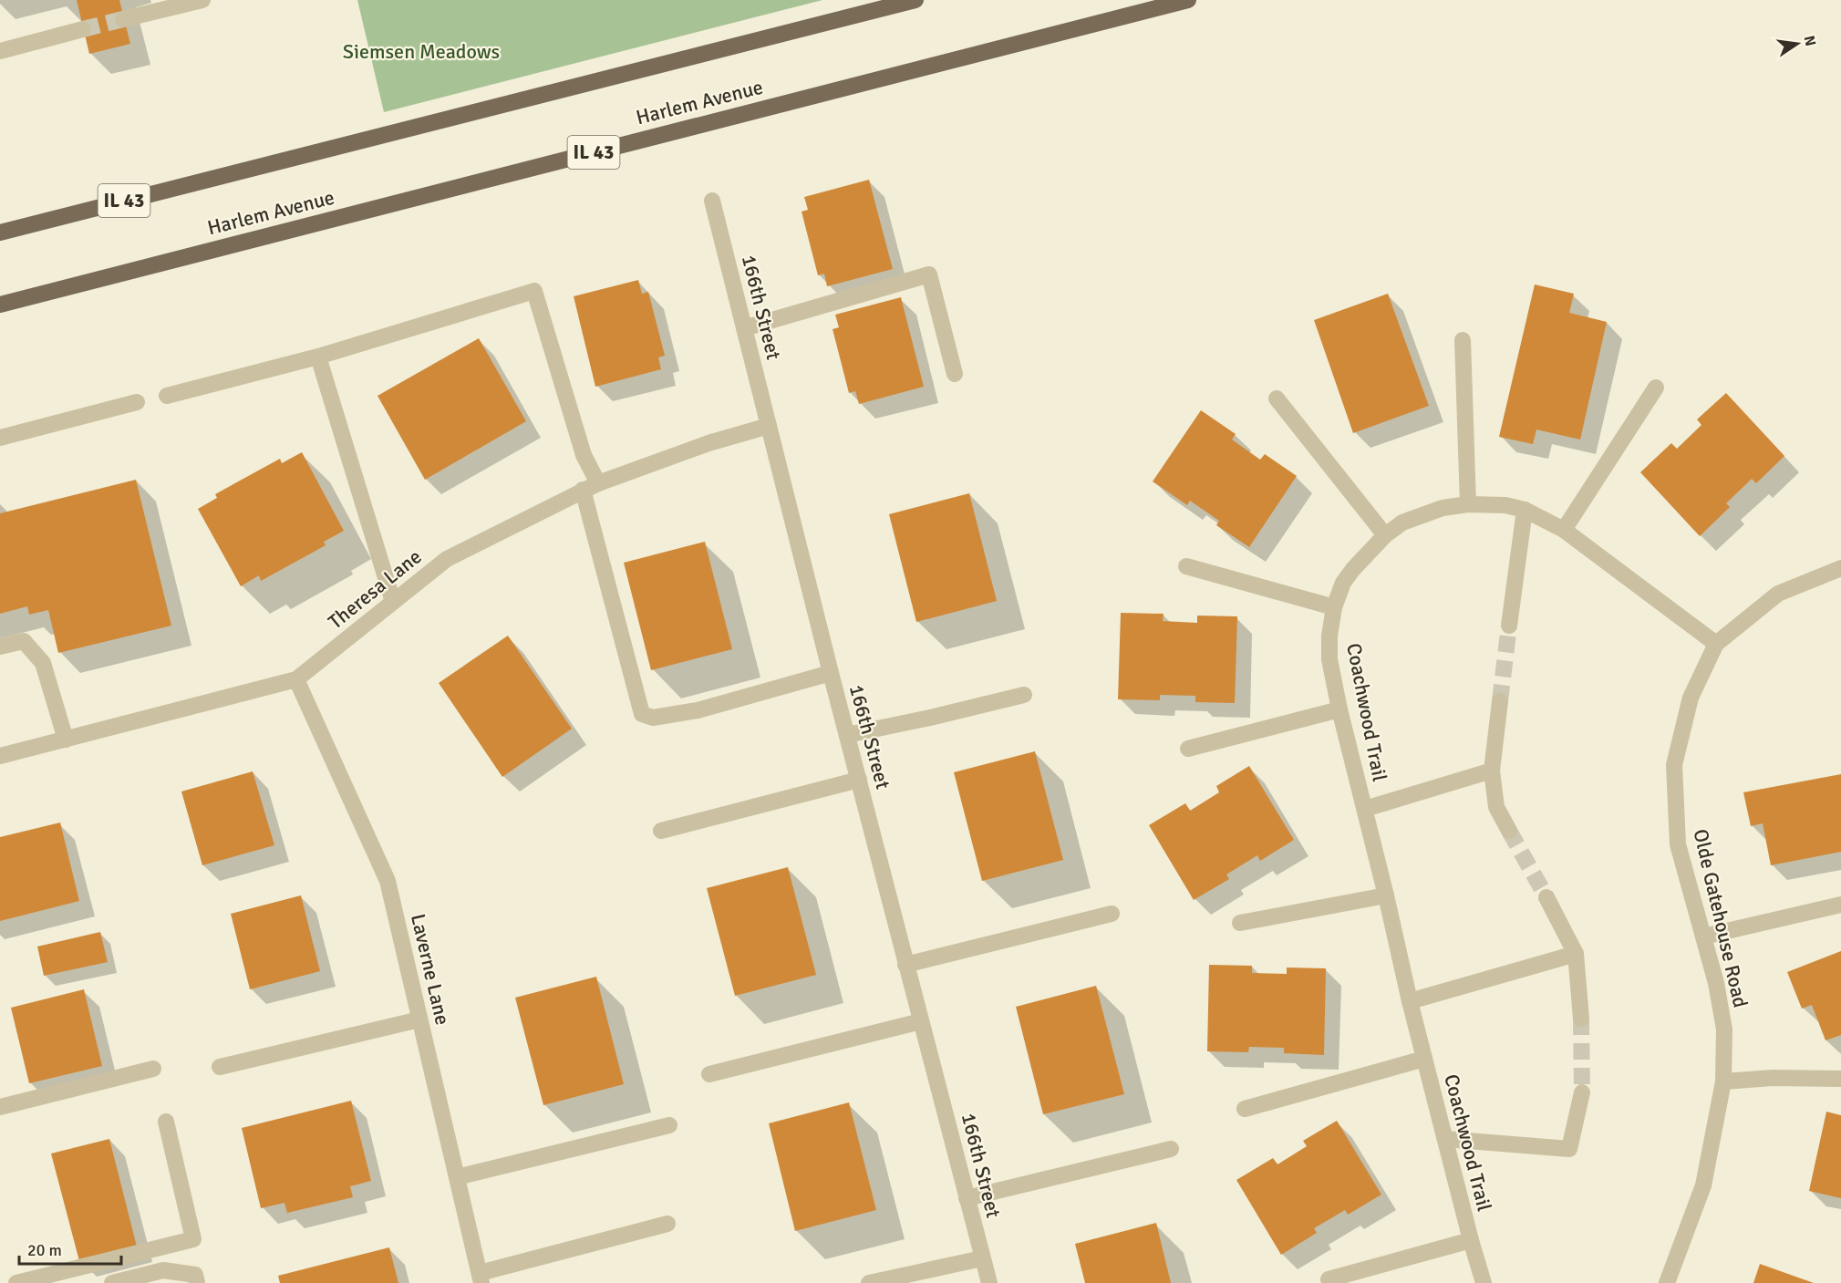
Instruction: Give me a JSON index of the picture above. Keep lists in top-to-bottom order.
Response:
{
  "streets": {
    "main road": ["Harlem Avenue", "IL 43"],
    "street": [
      "166th Street",
      "Theresa Lane",
      "Coachwood Trail",
      "Olde Gatehouse Road",
      "Laverne Lane"
    ]
  },
  "crossings": [
    ["166th Street", "Theresa Lane"],
    ["Theresa Lane", "Laverne Lane"],
    ["Coachwood Trail", "Olde Gatehouse Road"]
  ],
  "parks": ["Siemsen Meadows"],
  "scale_bar": "20 m",
  "north": "right"
}
